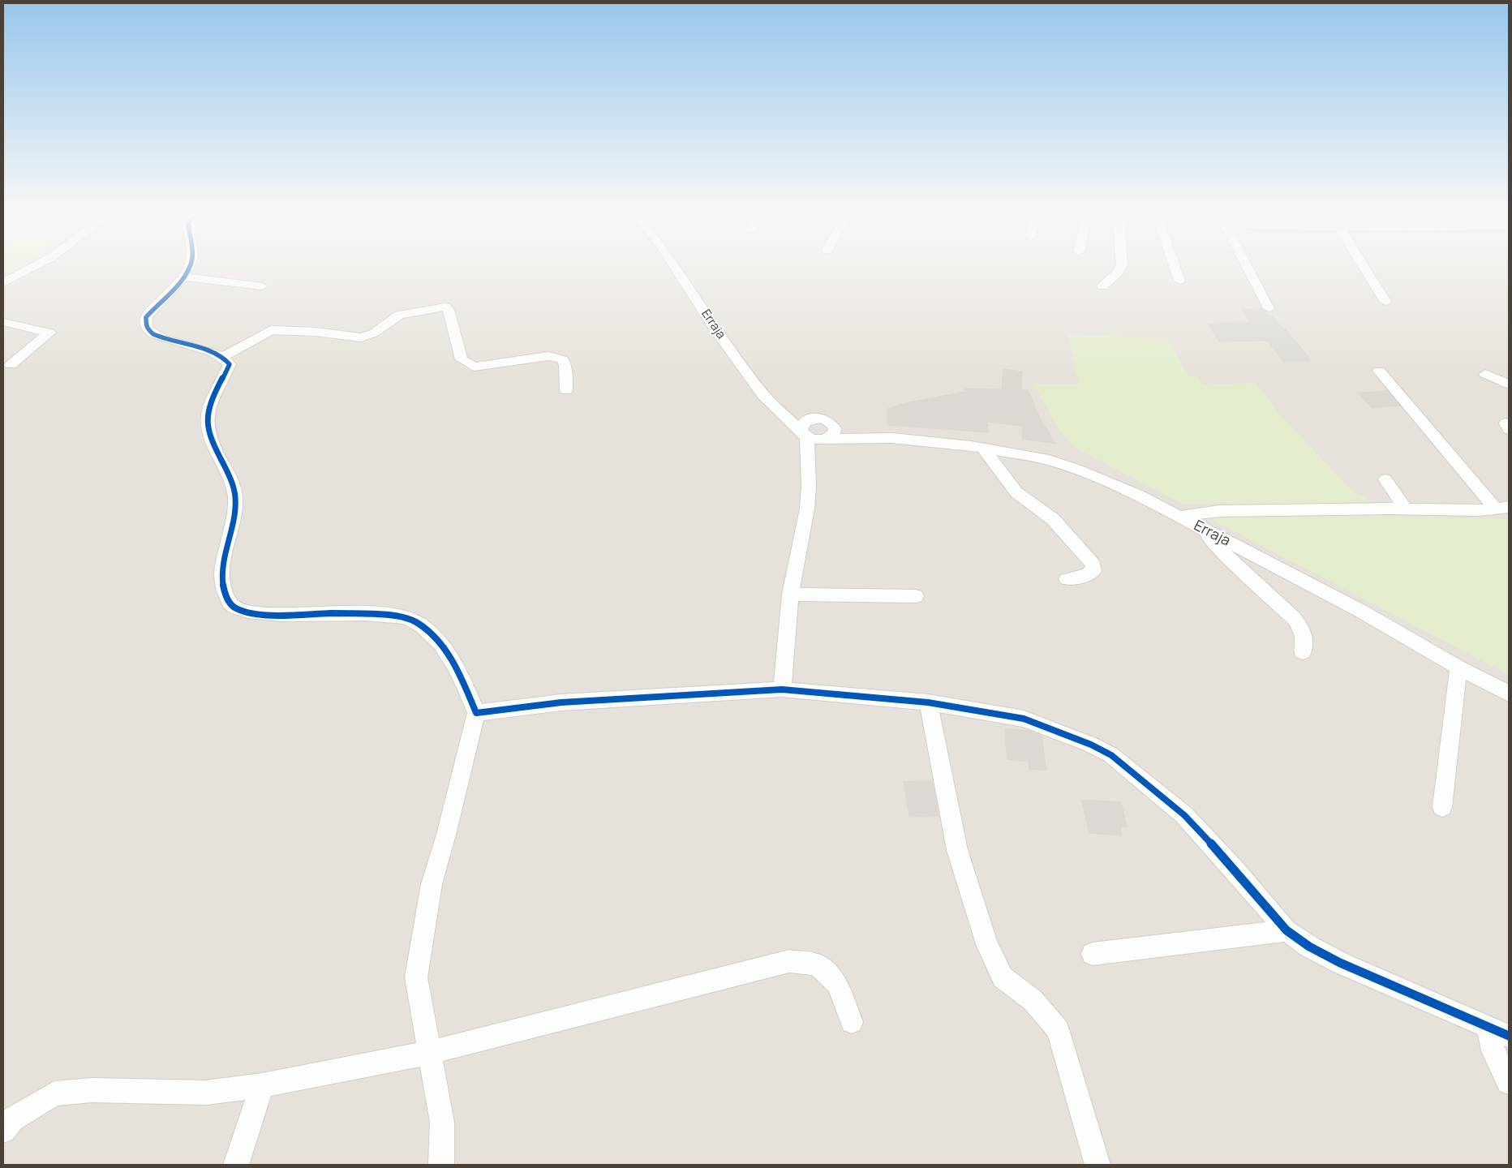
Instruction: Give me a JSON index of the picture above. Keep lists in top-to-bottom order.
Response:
{
  "streets": {
    "street": ["Erraja"]
  }
}
